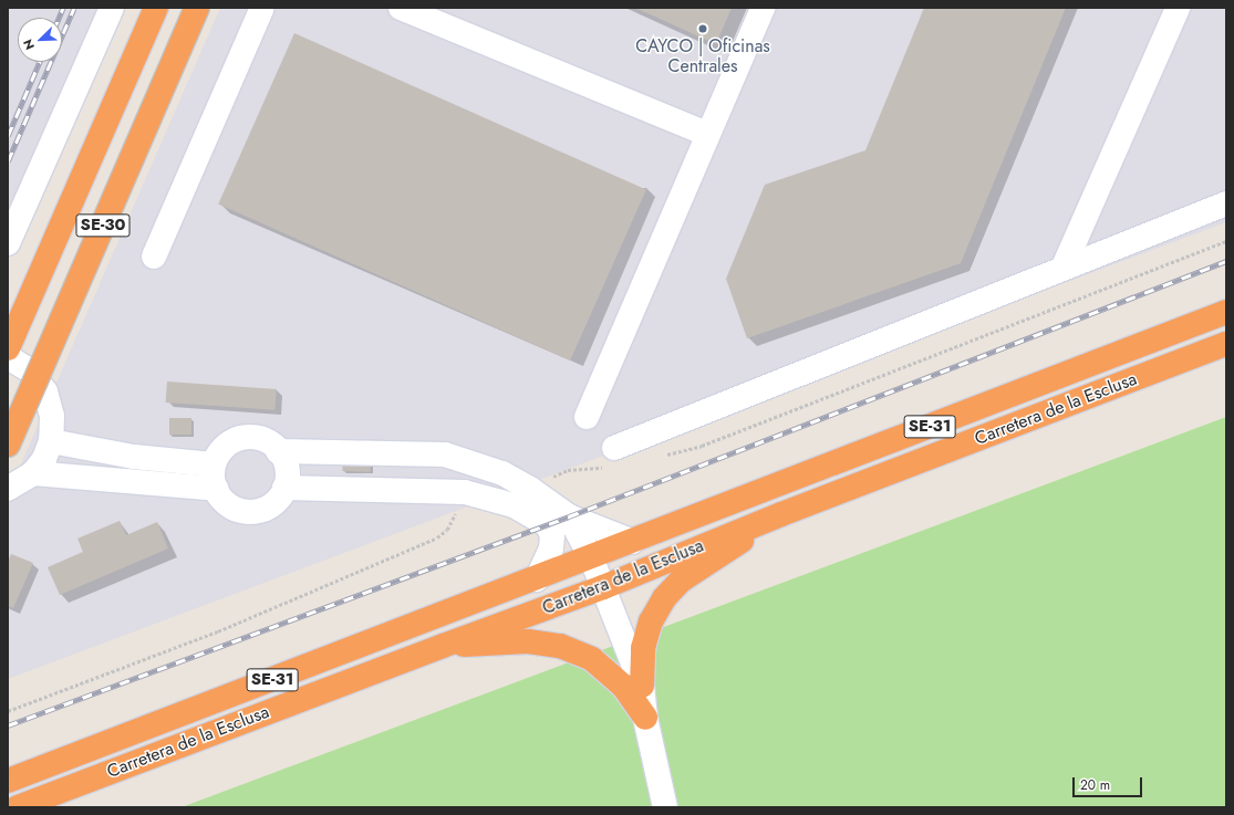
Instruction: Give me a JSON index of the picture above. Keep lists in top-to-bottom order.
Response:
{
  "streets": {
    "highway": ["SE-30", "Carretera de la Esclusa", "SE-31"]
  },
  "crossings": [
    ["Carretera de la Esclusa", "SE-31"]
  ],
  "places": ["CAYCO | Oficinas Centrales"],
  "scale_bar": "20 m",
  "north": "bottom left"
}
